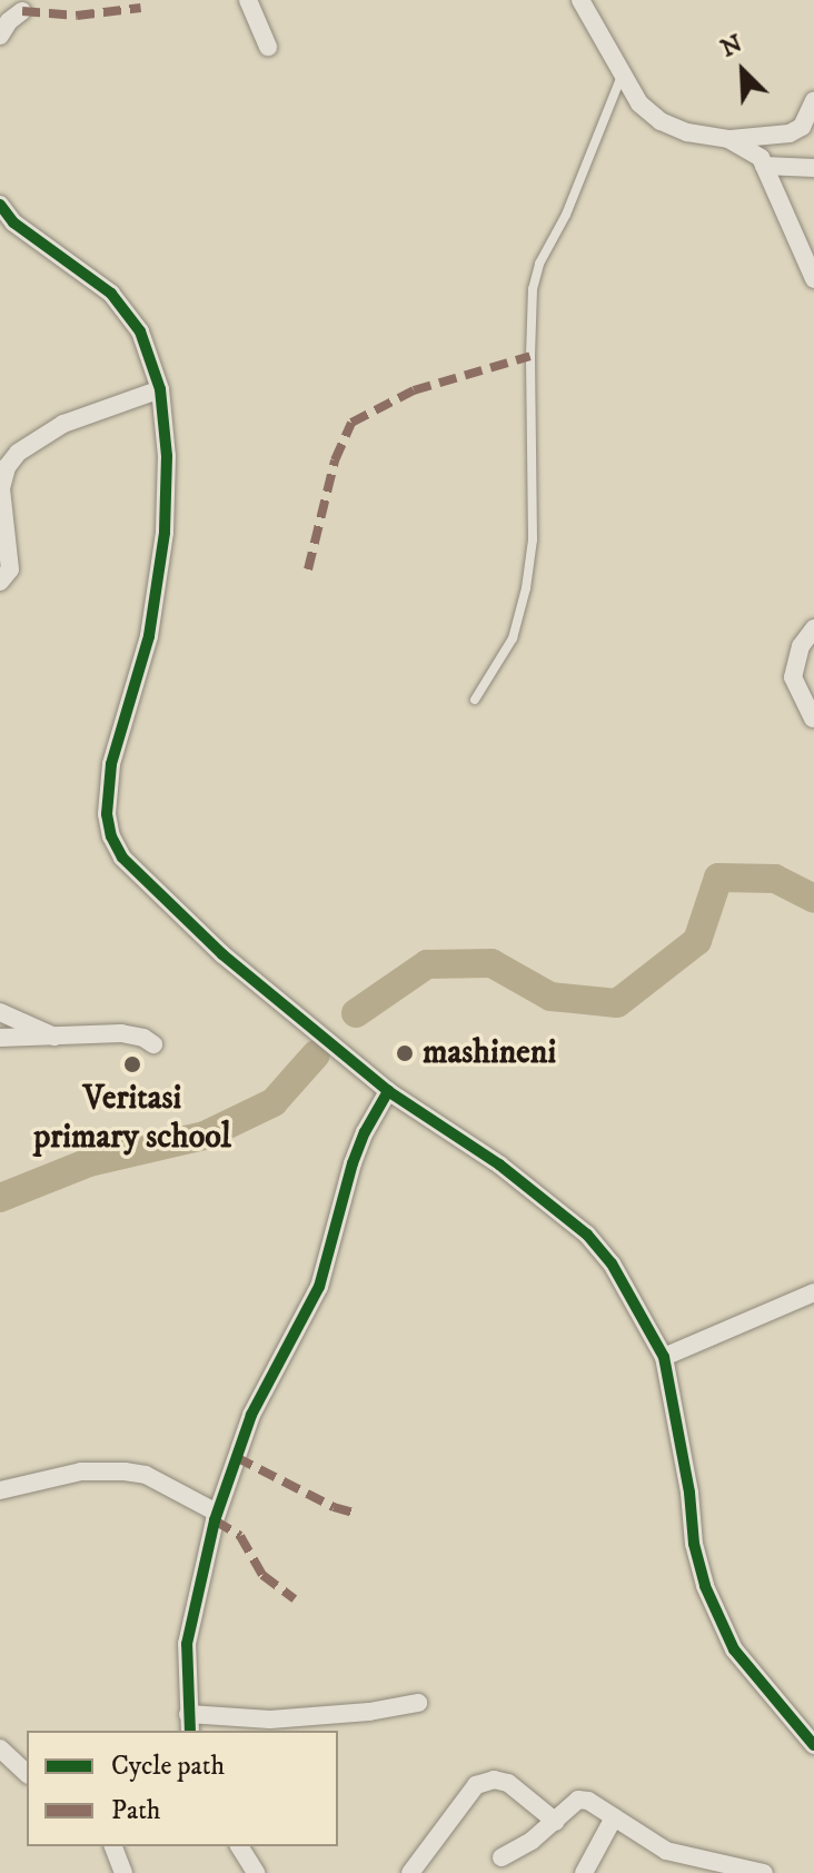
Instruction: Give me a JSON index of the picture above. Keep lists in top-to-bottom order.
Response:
{
  "places": ["mashineni", "Veritasi primary school"],
  "legend": ["Cycle path", "Path"],
  "north": "top left"
}
